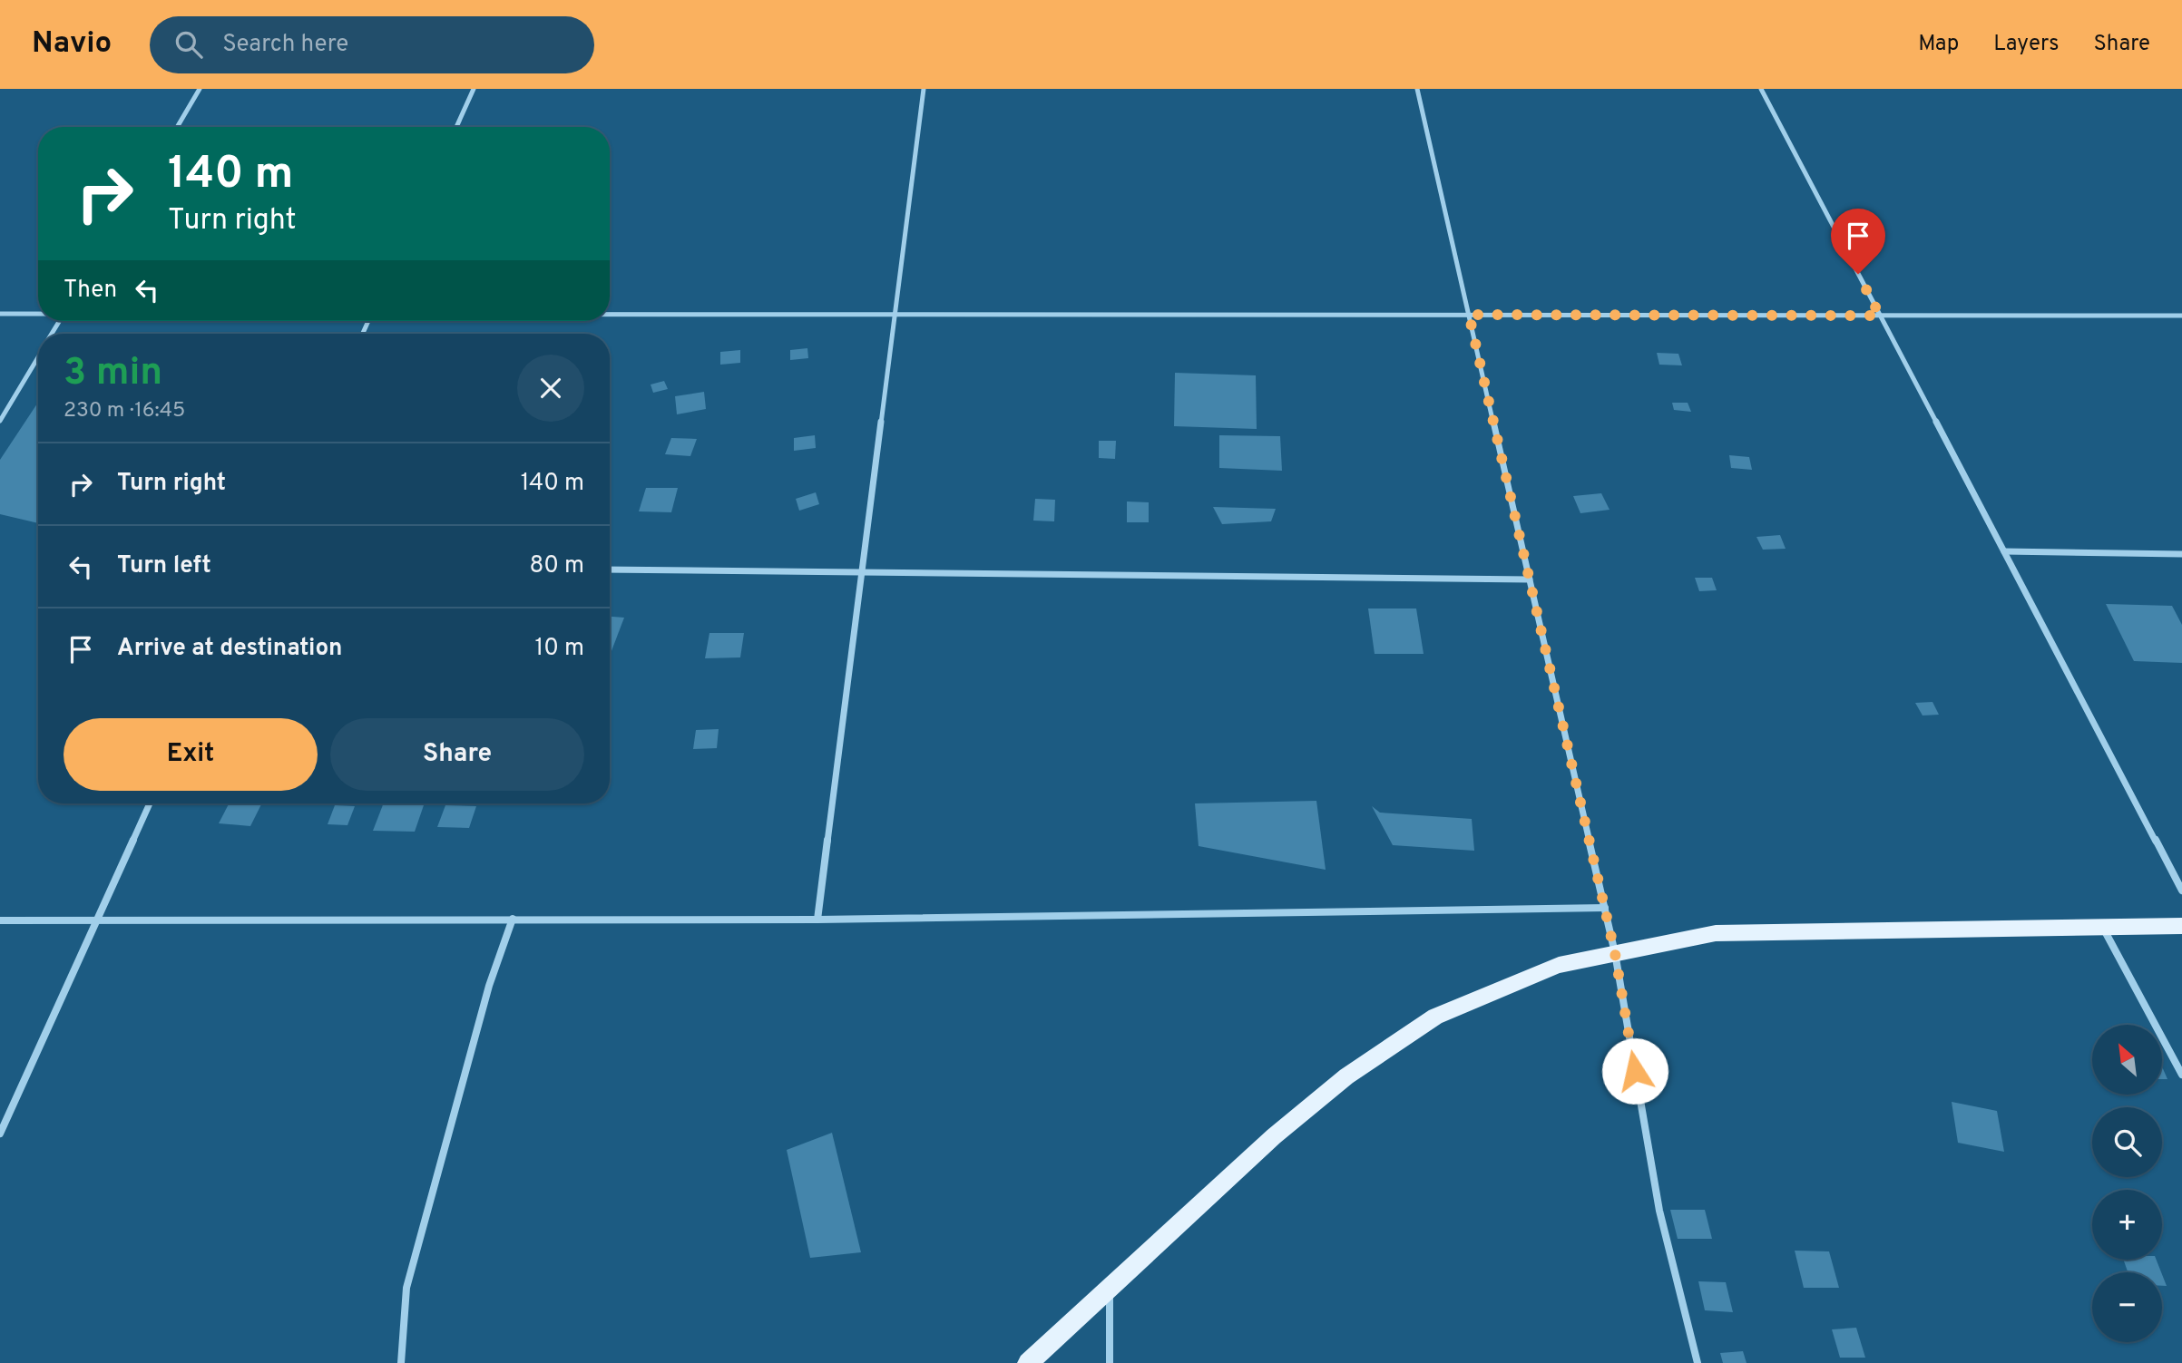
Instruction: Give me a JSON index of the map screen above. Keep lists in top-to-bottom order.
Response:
{
  "north": "top left",
  "page": {
    "header": "Navio",
    "search": "Search here",
    "nav": ["Map", "Layers", "Share"],
    "turn": ["140 m", "Turn right"],
    "then": "Then",
    "heading": ["3 min", "230 m · 16:45"],
    "list": [
      {
        "name": "Turn right",
        "value": "140 m"
      },
      {
        "name": "Turn left",
        "value": "80 m"
      },
      {
        "name": "Arrive at destination",
        "value": "10 m"
      }
    ],
    "buttons": ["Exit", "Share"],
    "map_buttons": ["+", "−"]
  }
}
